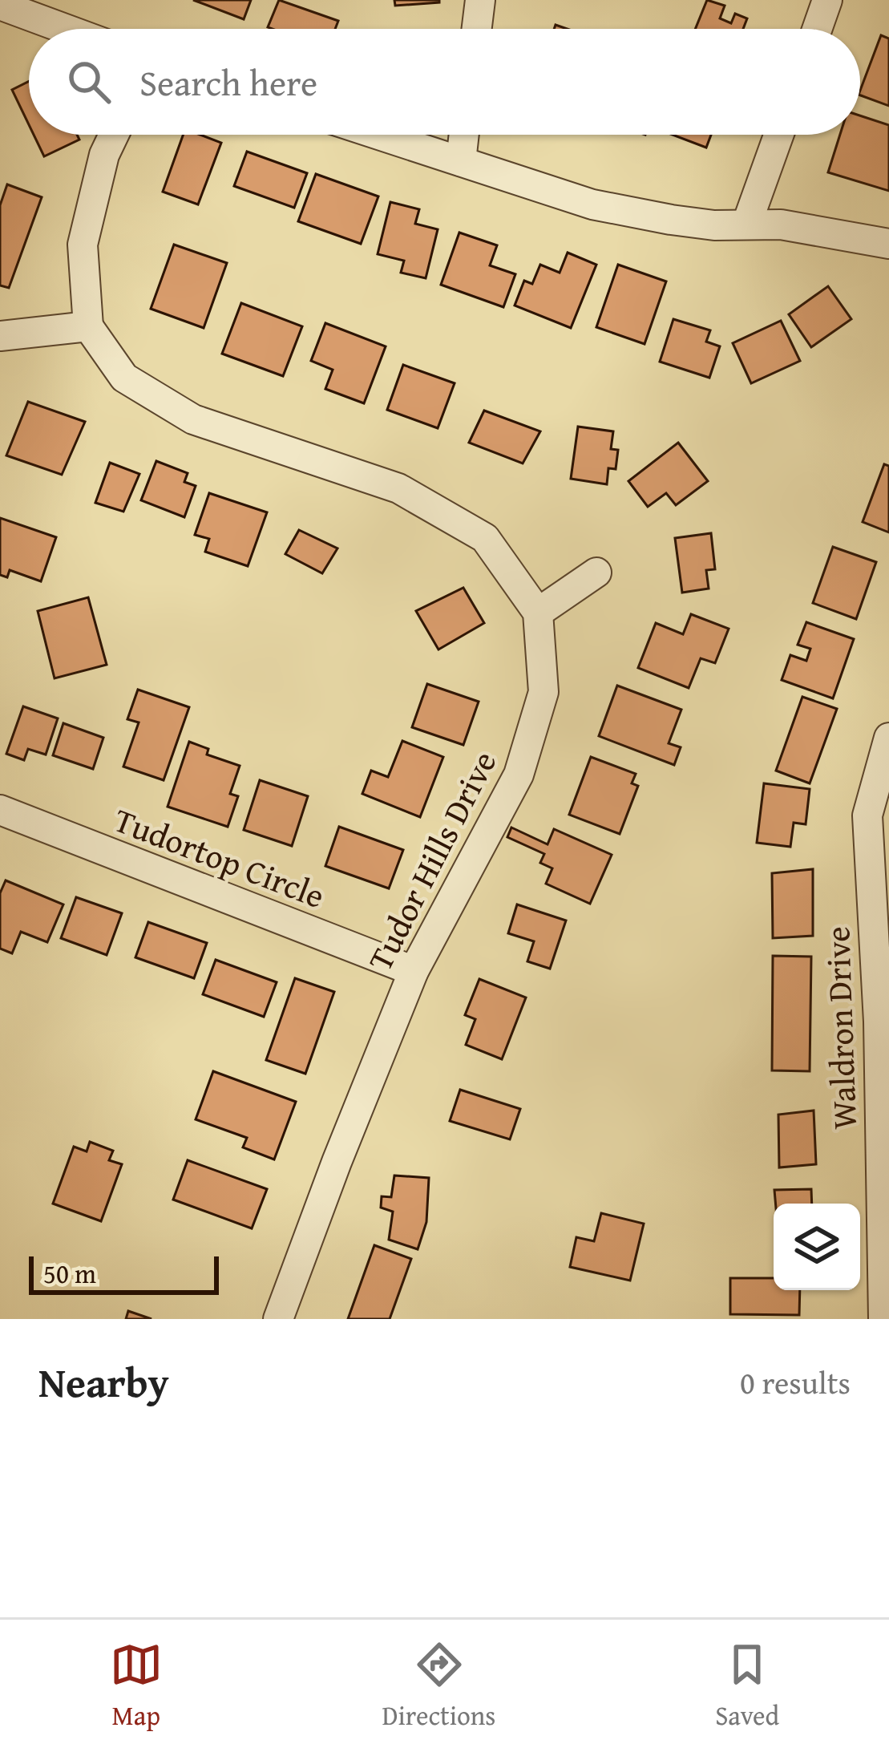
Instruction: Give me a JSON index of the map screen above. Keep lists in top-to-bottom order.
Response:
{
  "streets": {
    "street": ["Tudortop Circle", "Tudor Hills Drive", "Waldron Drive"]
  },
  "crossings": [
    ["Tudortop Circle", "Tudor Hills Drive"]
  ],
  "scale_bar": "50 m",
  "page": {
    "search": "Search here",
    "scale": "50 m",
    "heading": ["Nearby", "0 results"],
    "nav": ["Map", "Directions", "Saved"]
  }
}
